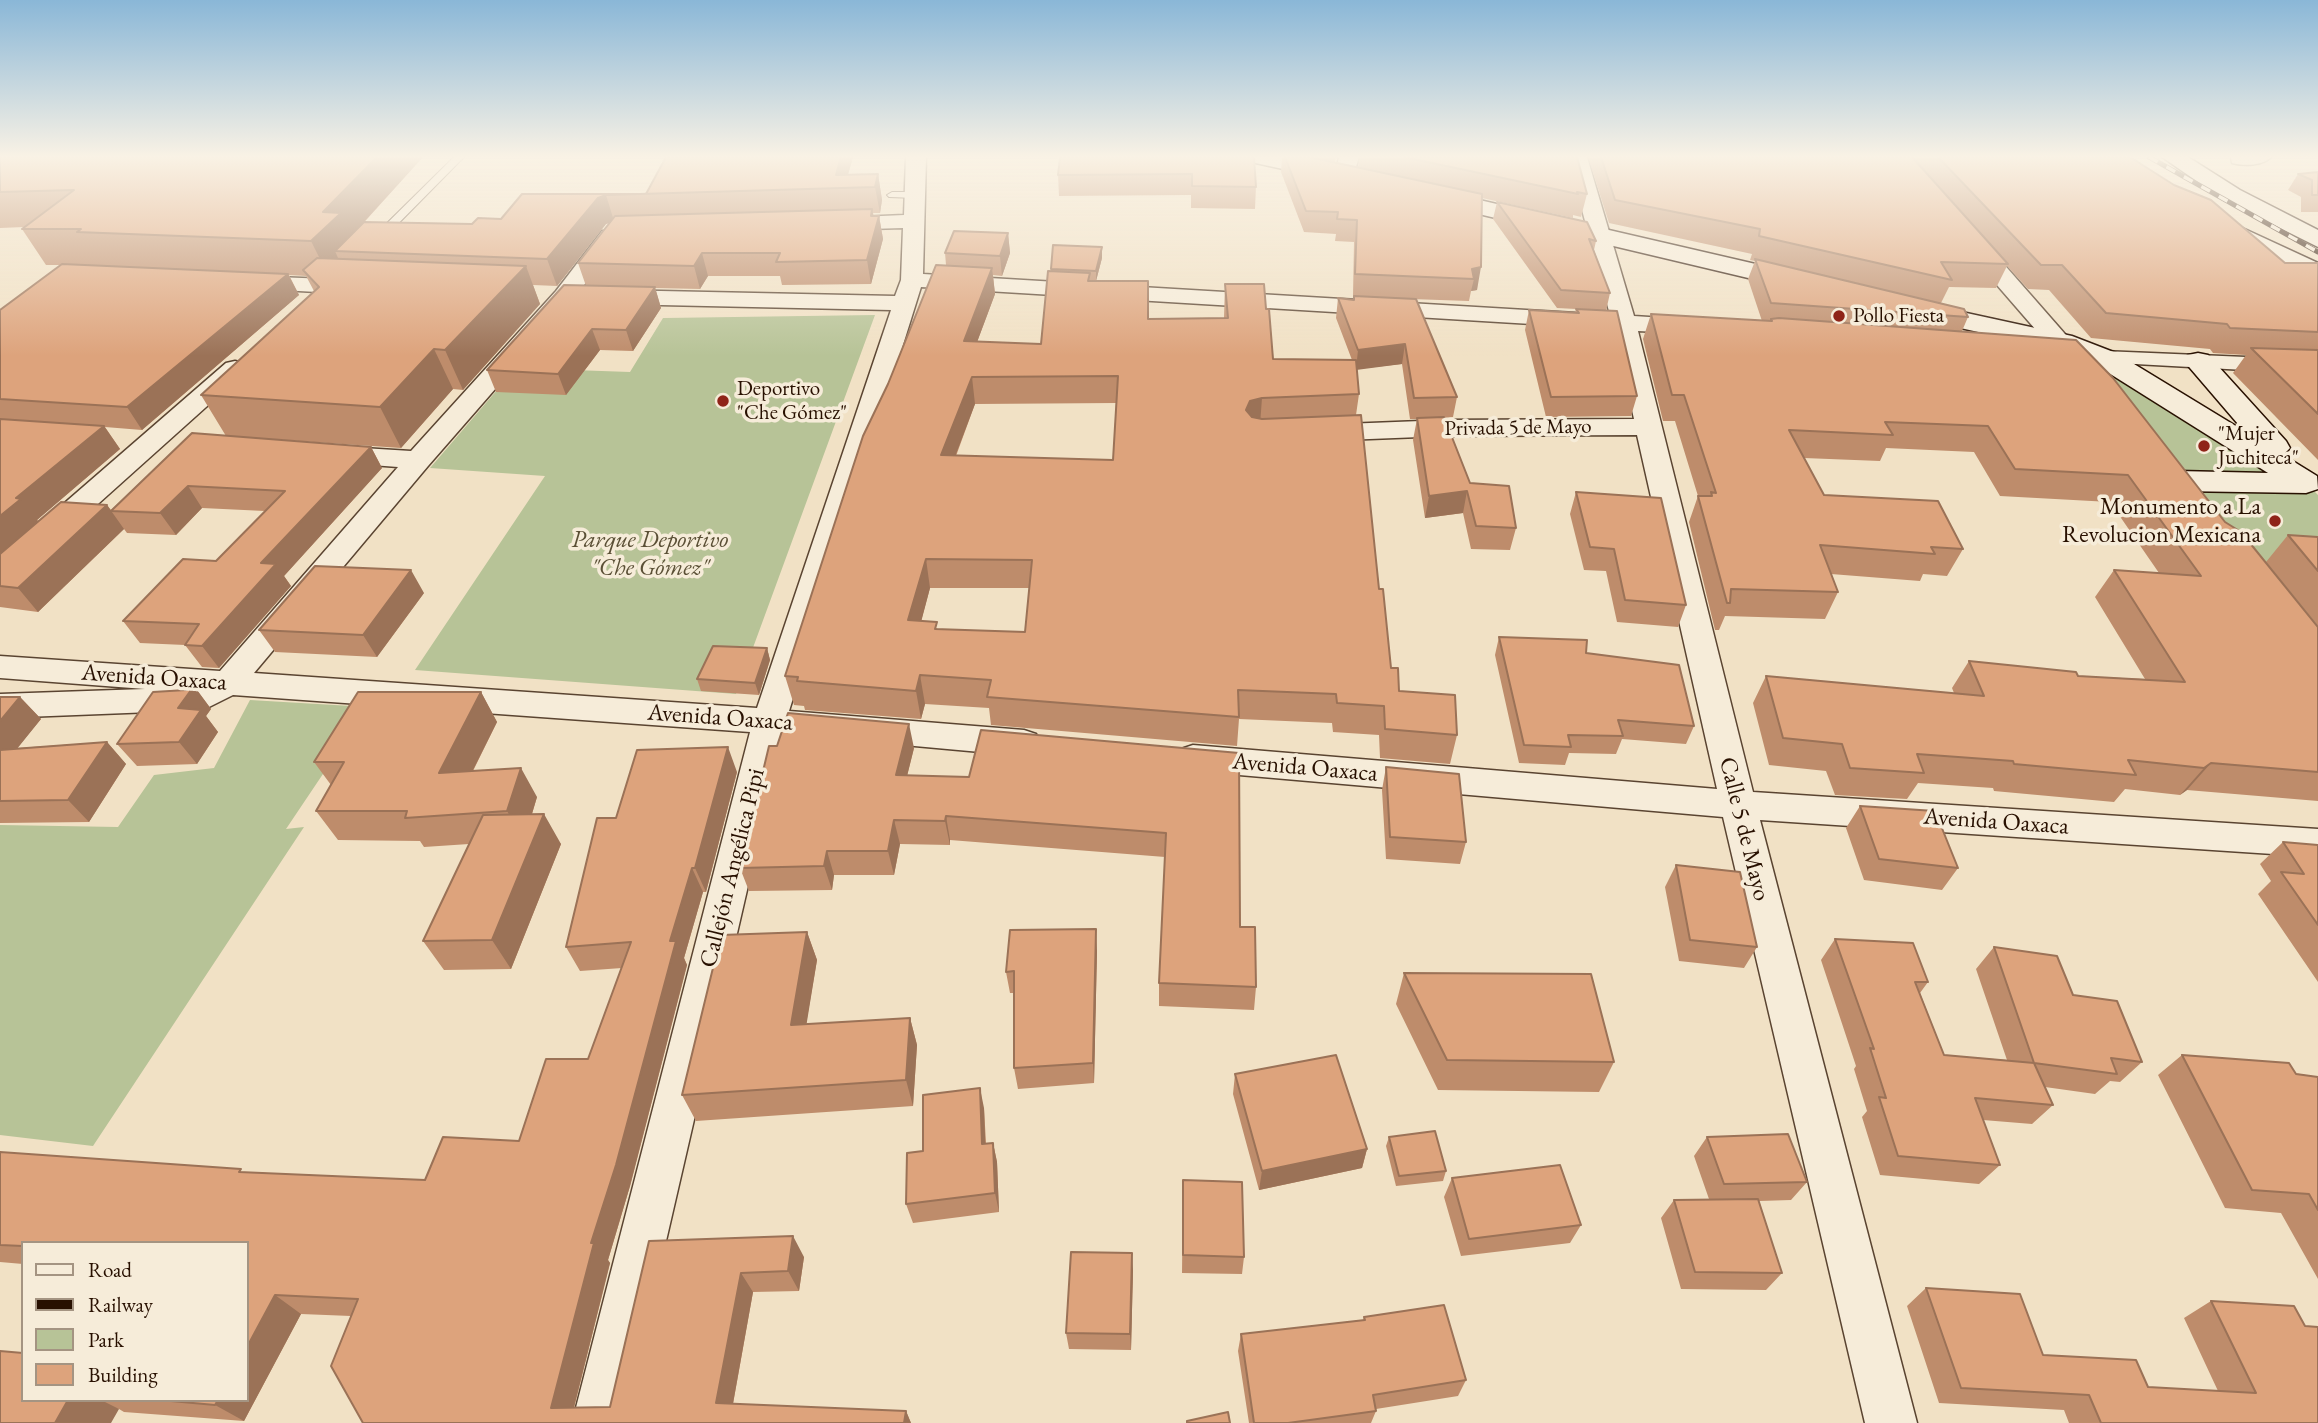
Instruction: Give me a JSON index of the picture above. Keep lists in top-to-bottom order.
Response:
{
  "streets": {
    "street": [
      "Privada 5 de Mayo",
      "Avenida Oaxaca",
      "Calle 5 de Mayo",
      "Callejón Angélica Pipi"
    ]
  },
  "crossings": [
    ["Privada 5 de Mayo", "Calle 5 de Mayo"],
    ["Avenida Oaxaca", "Calle 5 de Mayo"],
    ["Avenida Oaxaca", "Callejón Angélica Pipi"]
  ],
  "parks": ["Parque Deportivo \"Che Gómez\""],
  "places": [
    "Pollo Fiesta",
    "Deportivo \"Che Gómez\"",
    "\"Mujer Juchiteca\"",
    "Monumento a La Revolucion Mexicana"
  ],
  "legend": [
    "Road",
    "Railway",
    "Park",
    "Building"
  ]
}
